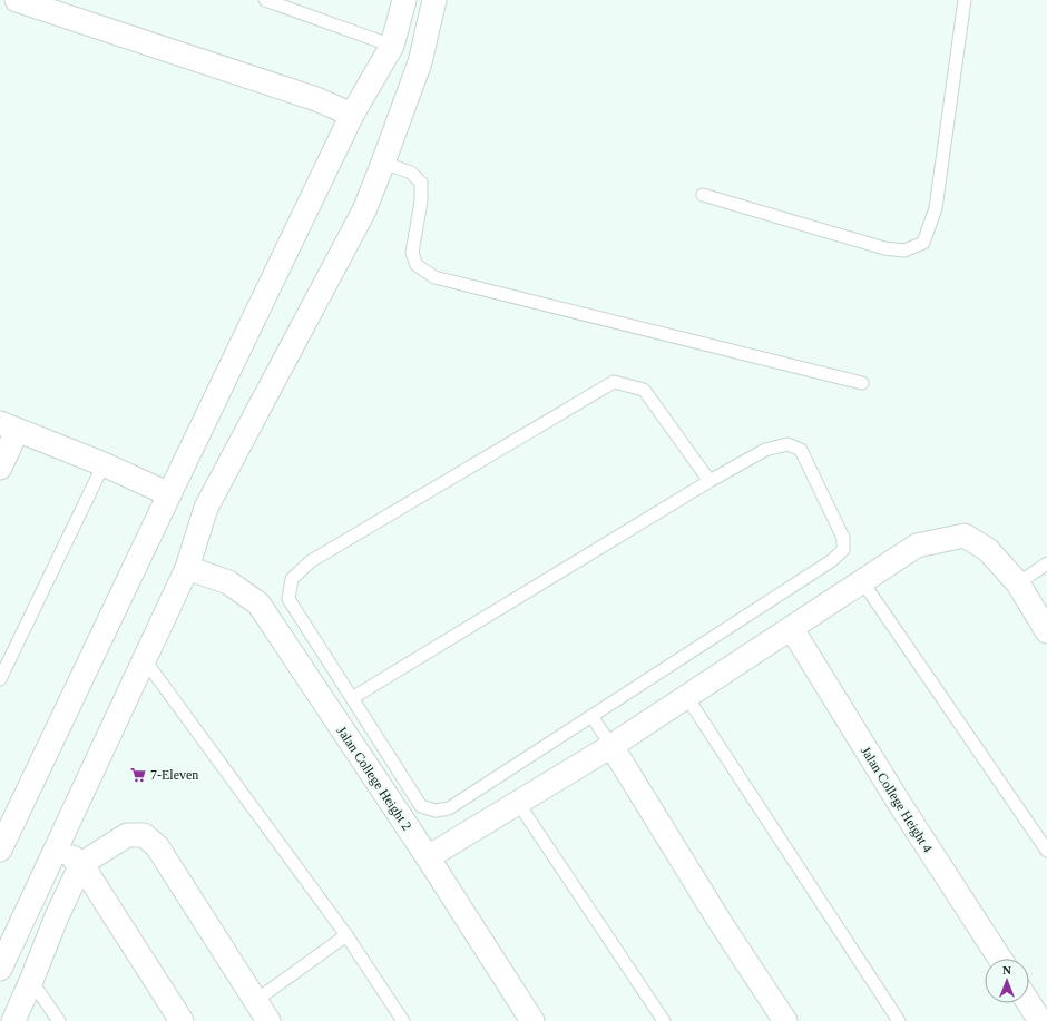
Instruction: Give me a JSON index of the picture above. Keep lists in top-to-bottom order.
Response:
{
  "streets": {
    "street": ["Jalan College Height 2", "Jalan College Height 4"]
  },
  "places": {
    "supermarket": ["7-Eleven"]
  },
  "north": "top"
}
